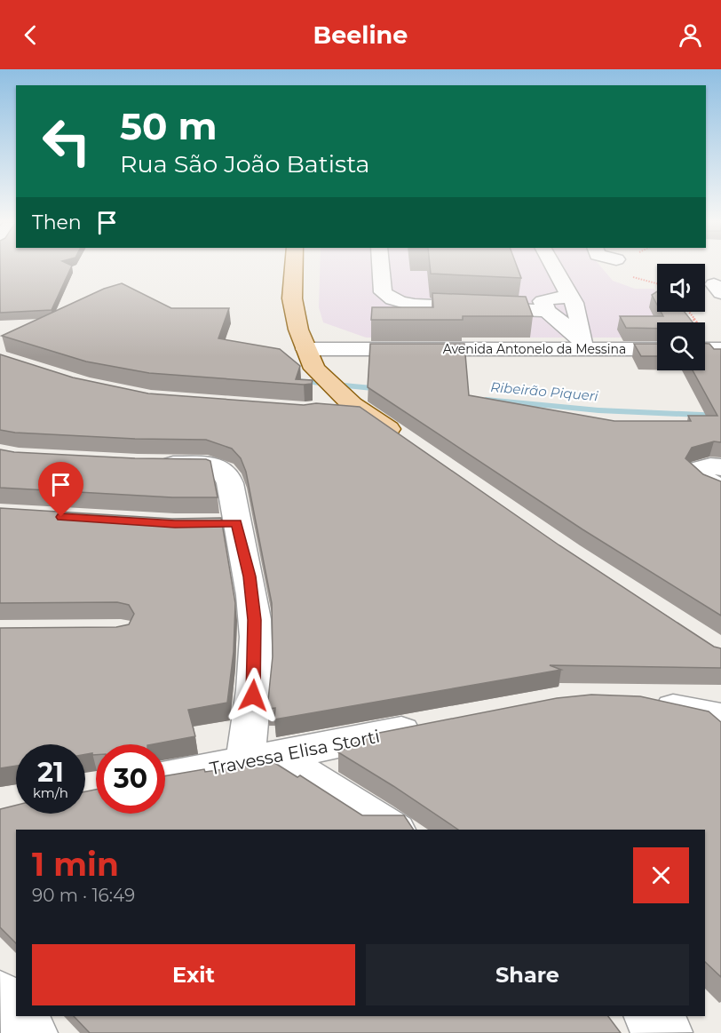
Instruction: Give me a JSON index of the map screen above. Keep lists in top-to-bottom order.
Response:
{
  "streets": {
    "street": ["Avenida Antonelo da Messina", "Travessa Elisa Storti"]
  },
  "water": ["Ribeirão Piqueri"],
  "page": {
    "header": "Beeline",
    "turn": ["50 m", "Rua São João Batista"],
    "then": "Then",
    "speed": "21 km/h",
    "limit": "30",
    "heading": ["1 min", "90 m · 16:49"],
    "buttons": ["Exit", "Share"]
  }
}
